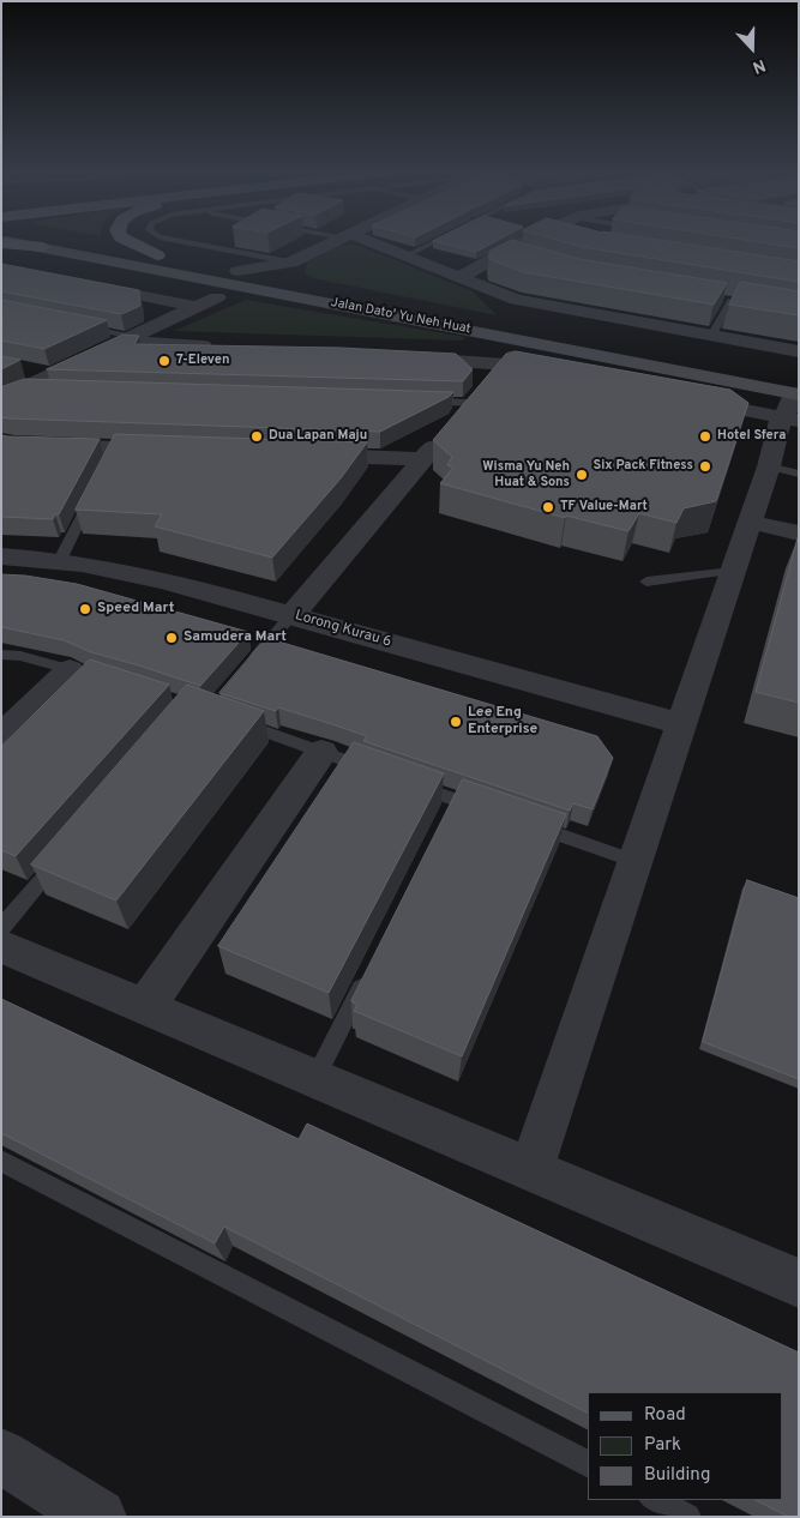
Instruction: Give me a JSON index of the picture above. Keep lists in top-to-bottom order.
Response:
{
  "streets": {
    "main road": ["Jalan Dato' Yu Neh Huat"],
    "street": ["Lorong Kurau 6"]
  },
  "places": [
    "7-Eleven",
    "Dua Lapan Maju",
    "Hotel Sfera",
    "Six Pack Fitness",
    "Wisma Yu Neh Huat & Sons",
    "TF Value-Mart",
    "Speed Mart",
    "Samudera Mart",
    "Lee Eng Enterprise"
  ],
  "legend": ["Road", "Park", "Building"],
  "north": "bottom"
}
